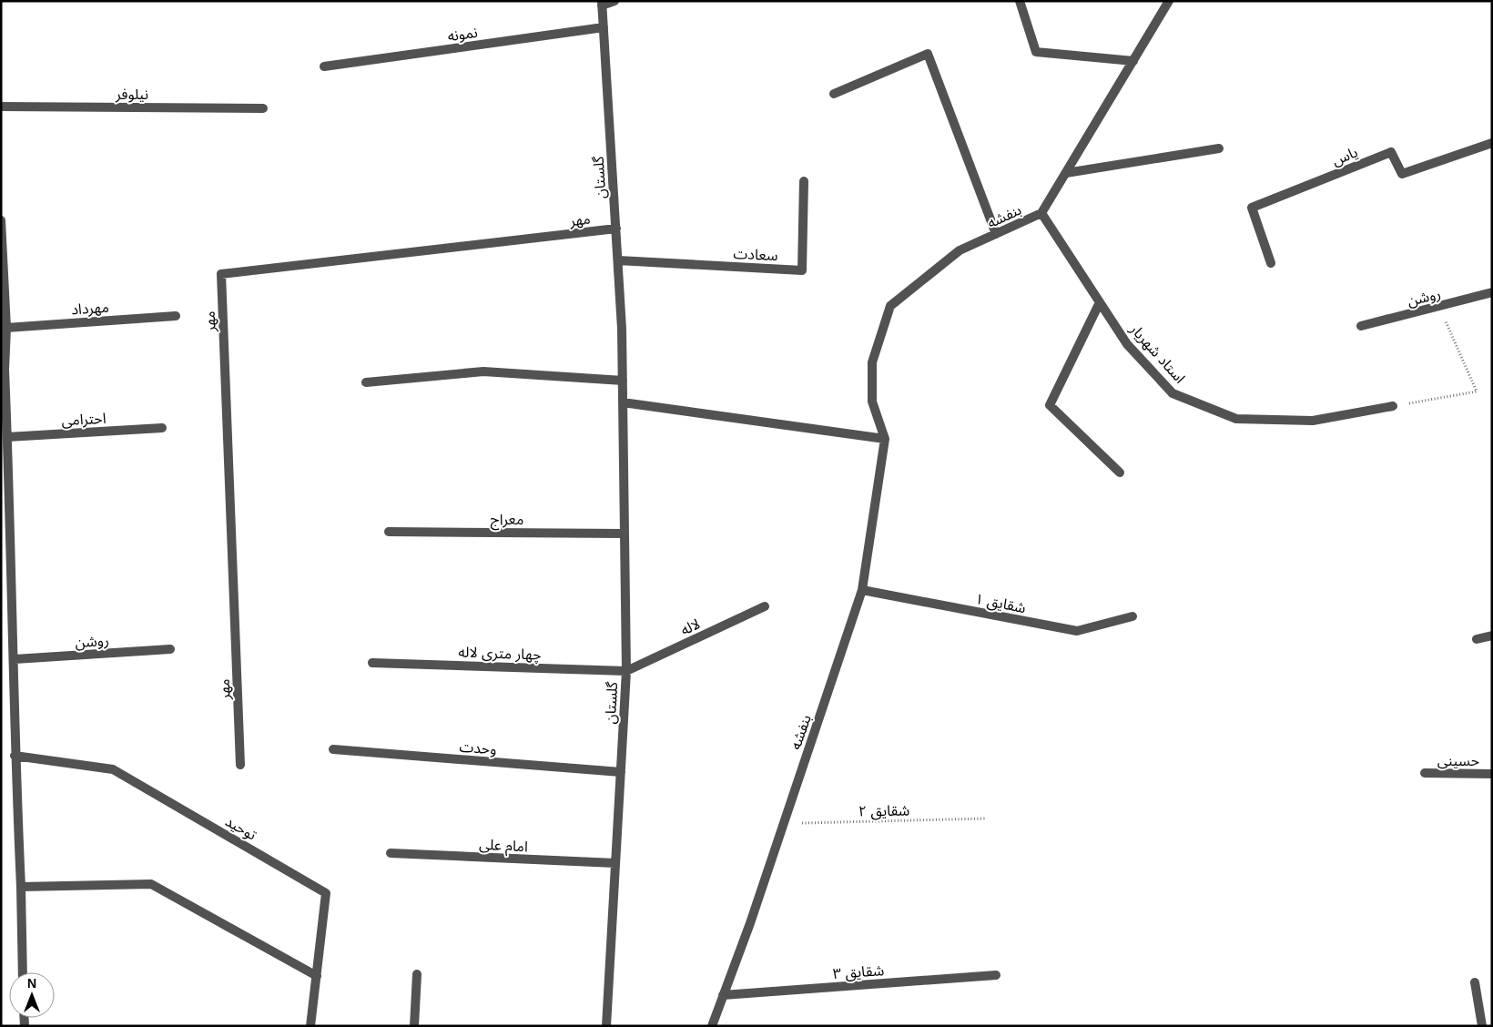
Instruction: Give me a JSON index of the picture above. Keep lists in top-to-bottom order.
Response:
{
  "streets": {
    "street": [
      "نمونه",
      "نیلوفر",
      "یاس",
      "گلستان",
      "بنفشه",
      "مهر",
      "سعادت",
      "روشن",
      "مهرداد",
      "استاد شهریار",
      "احترامی",
      "معراج",
      "شقایق ۱",
      "لاله",
      "چهار متری لاله",
      "وحدت",
      "حسینی",
      "توحید",
      "امام علی",
      "شقایق ۳"
    ],
    "path": ["شقایق ۲"]
  },
  "crossings": [
    ["نمونه", "گلستان"],
    ["گلستان", "مهر"],
    ["گلستان", "سعادت"],
    ["گلستان", "معراج"],
    ["گلستان", "لاله"],
    ["گلستان", "چهار متری لاله"],
    ["گلستان", "وحدت"],
    ["گلستان", "امام علی"],
    ["بنفشه", "استاد شهریار"],
    ["بنفشه", "شقایق ۱"],
    ["بنفشه", "شقایق ۲"],
    ["بنفشه", "شقایق ۳"],
    ["لاله", "چهار متری لاله"]
  ],
  "north": "top"
}
